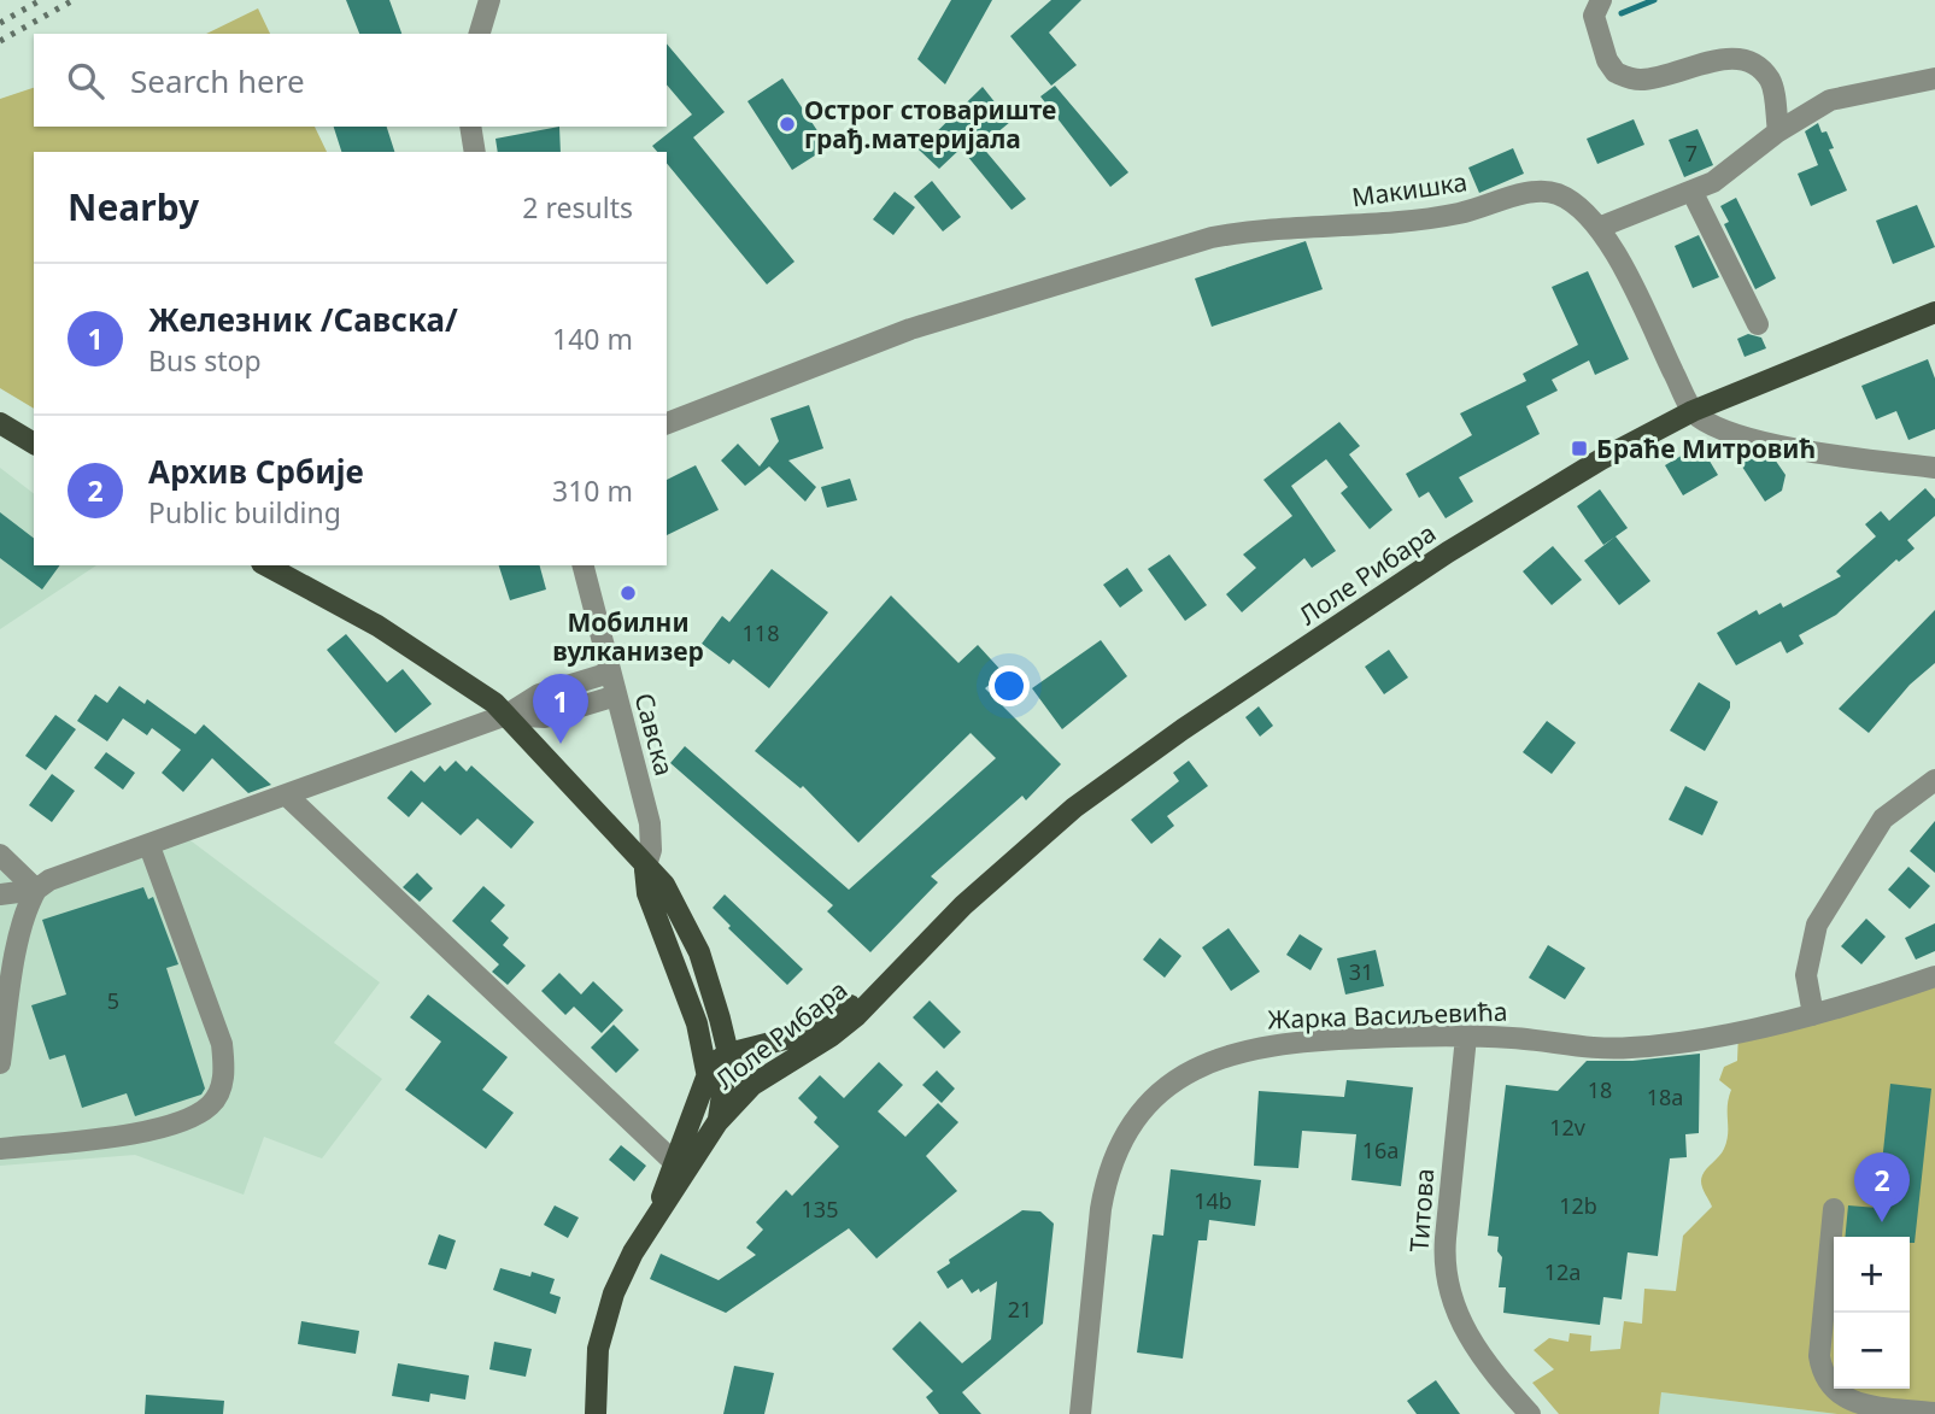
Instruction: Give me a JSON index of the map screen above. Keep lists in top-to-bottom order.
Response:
{
  "streets": {
    "main road": ["Лоле Рибара", "Савска"],
    "street": ["Макишка", "Жарка Васиљевића", "Титова"]
  },
  "crossings": [
    ["Макишка", "Лоле Рибара"],
    ["Лоле Рибара", "Савска"],
    ["Жарка Васиљевића", "Титова"]
  ],
  "places": {
    "other": ["Острог стовариште грађ.материјала", "Мобилни вулканизер"],
    "transit": ["Браће Митровић"]
  },
  "house_numbers": [
    "7",
    "118",
    "31",
    "5",
    "18",
    "18a",
    "12v",
    "16a",
    "14b",
    "12b",
    "135",
    "12a",
    "21"
  ],
  "page": {
    "search": "Search here",
    "heading": ["Nearby", "2 results"],
    "list": [
      {
        "mark": "1",
        "name": "Железник /Савска/",
        "note": "Bus stop",
        "value": "140 m"
      },
      {
        "mark": "2",
        "name": "Архив Србије",
        "note": "Public building",
        "value": "310 m"
      }
    ],
    "pins": ["1", "2"],
    "map_buttons": ["+", "−"]
  }
}
